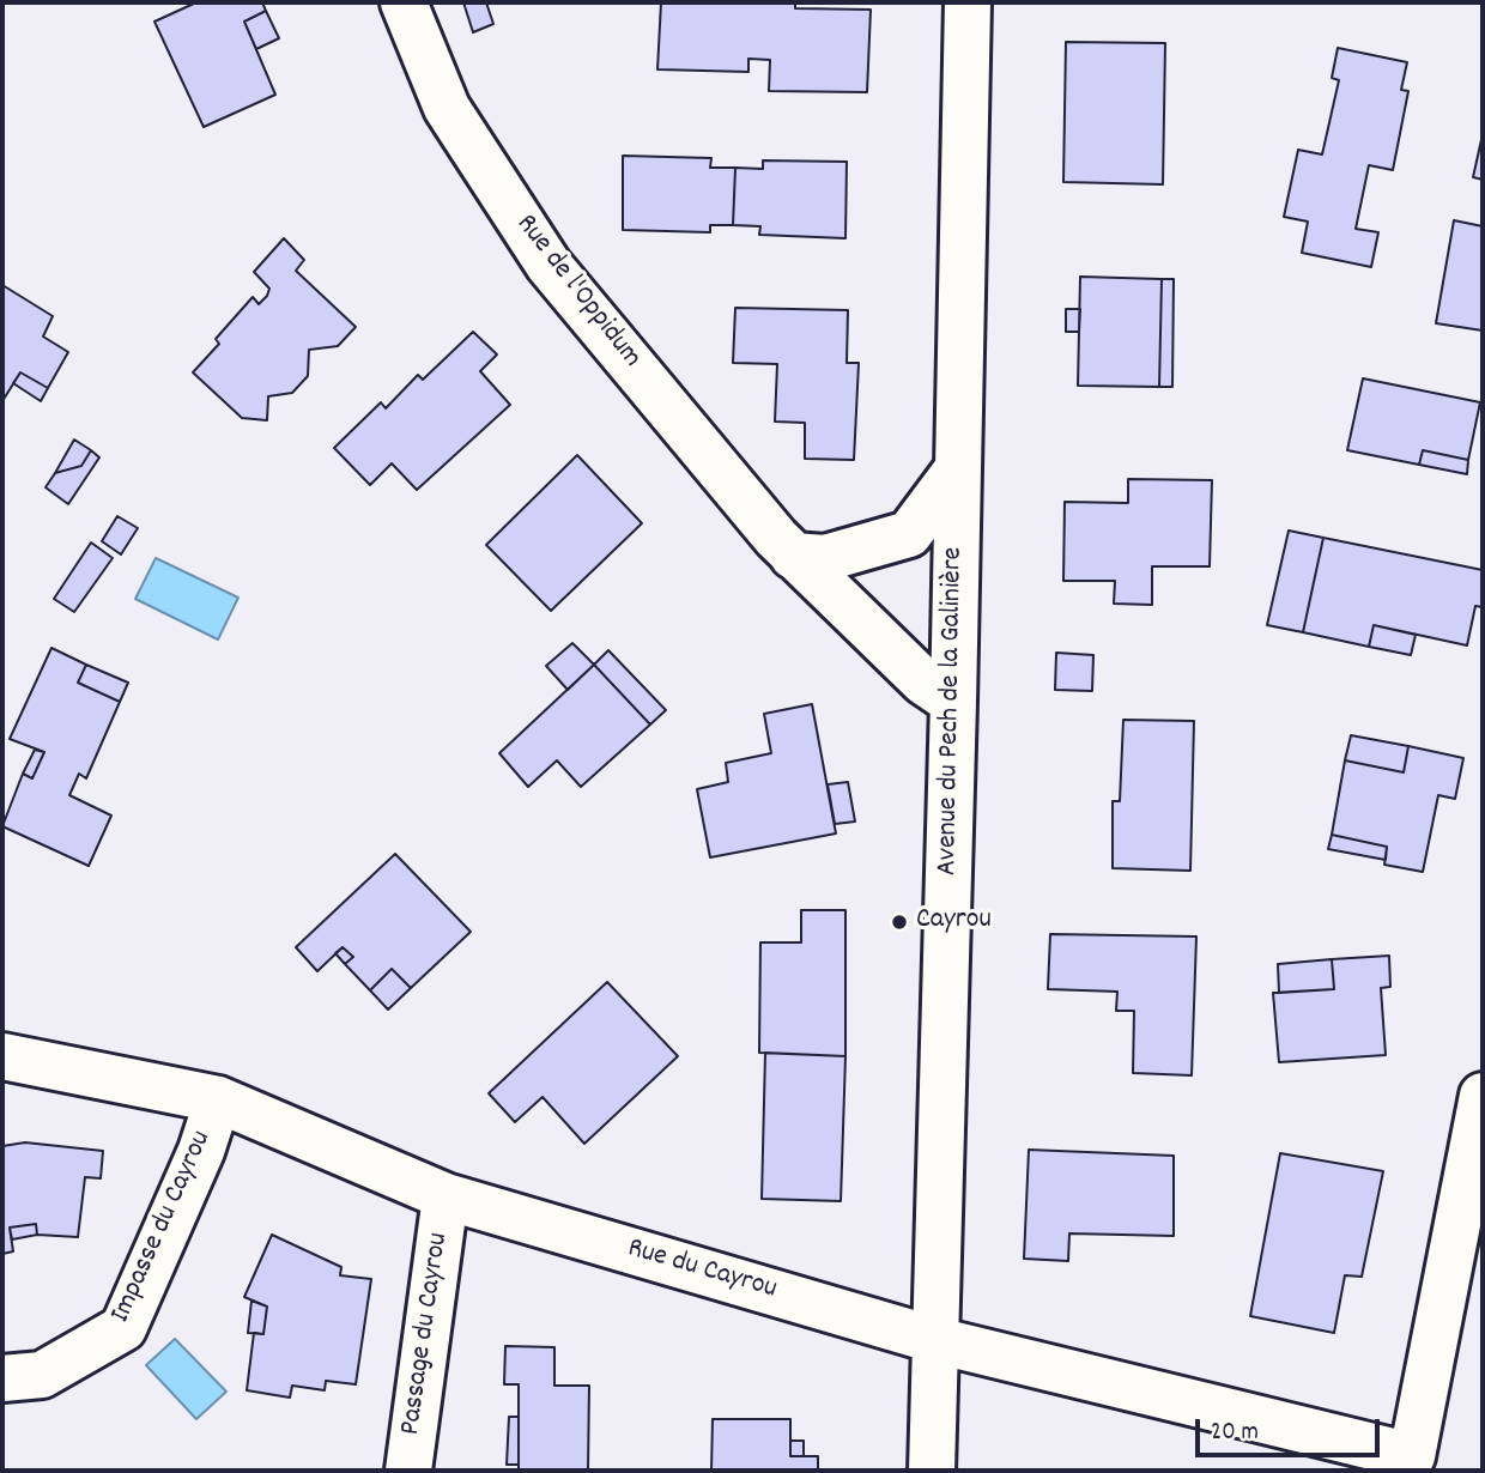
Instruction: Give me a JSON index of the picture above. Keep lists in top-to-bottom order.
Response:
{
  "streets": {
    "street": [
      "Rue de l'Oppidum",
      "Avenue du Pech de la Galinière",
      "Impasse du Cayrou",
      "Rue du Cayrou",
      "Passage du Cayrou"
    ]
  },
  "crossings": [
    ["Rue de l'Oppidum", "Avenue du Pech de la Galinière"],
    ["Avenue du Pech de la Galinière", "Rue du Cayrou"],
    ["Impasse du Cayrou", "Rue du Cayrou"],
    ["Rue du Cayrou", "Passage du Cayrou"]
  ],
  "places": ["Cayrou"],
  "scale_bar": "20 m"
}
